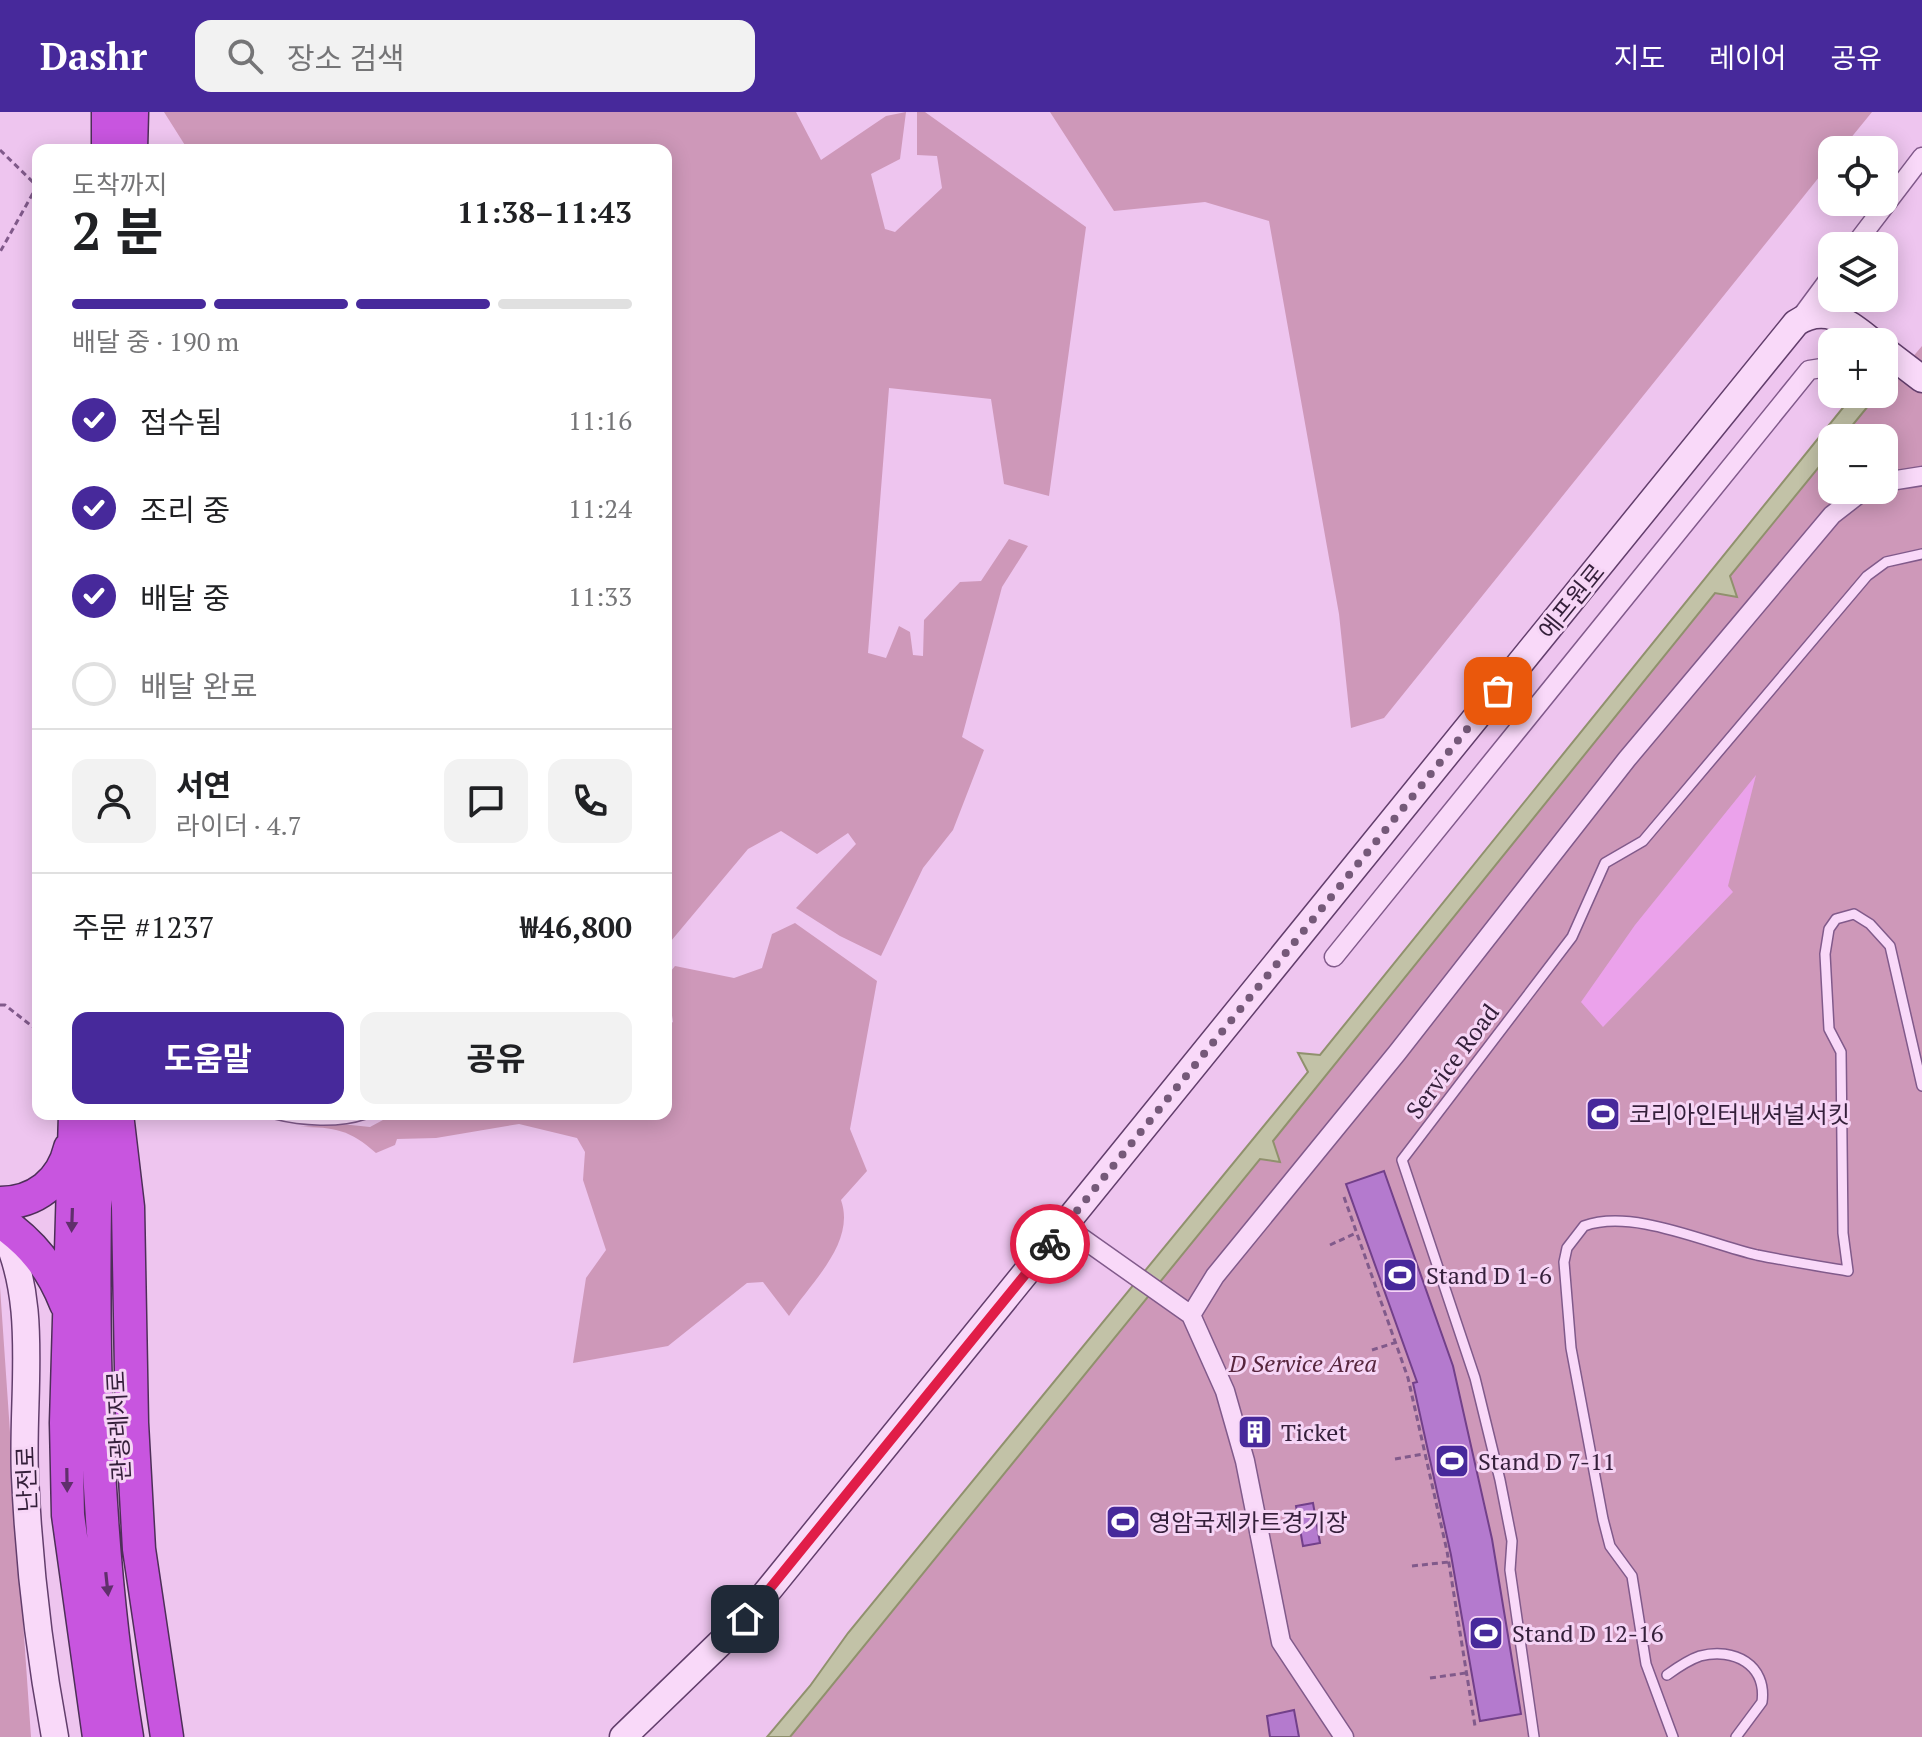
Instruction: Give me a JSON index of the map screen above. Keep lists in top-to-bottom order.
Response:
{
  "streets": {
    "highway": ["관광레저로"],
    "street": ["에프원로", "난전로"],
    "lane": ["Service Road"]
  },
  "parks": ["D Service Area"],
  "places": {
    "sports": [
      "코리아인터내셔널서킷",
      "Stand D 1-6",
      "Stand D 7-11",
      "영암국제카트경기장",
      "Stand D 12-16"
    ],
    "building": ["Ticket"]
  },
  "page": {
    "header": "Dashr",
    "search": "장소 검색",
    "nav": ["지도", "레이어", "공유"],
    "map_buttons": ["+", "−"],
    "heading": ["2 분", "도착까지", "11:38–11:43"],
    "panel": [
      "서연",
      "라이더 · 4.7",
      "주문 #1237",
      "₩46,800"
    ],
    "bar": "배달 중 · 190 m",
    "list": [
      ["접수됨", "11:16"],
      ["조리 중", "11:24"],
      ["배달 중", "11:33"],
      "배달 완료"
    ],
    "buttons": ["도움말", "공유"]
  }
}
